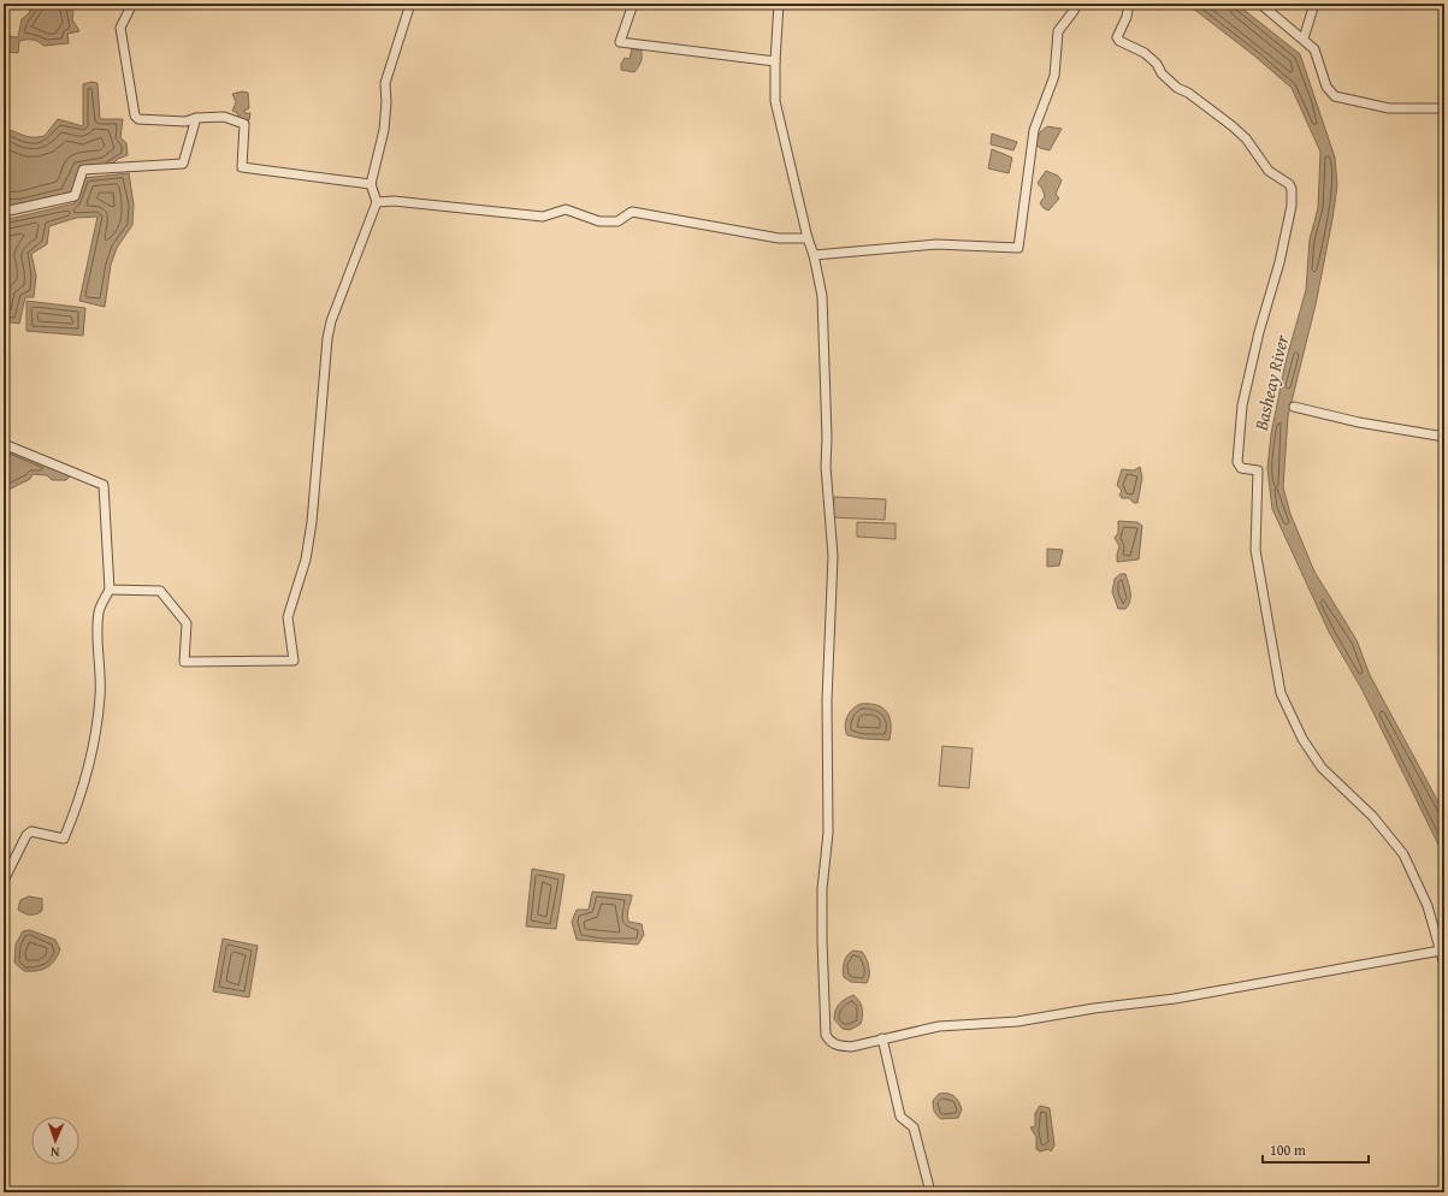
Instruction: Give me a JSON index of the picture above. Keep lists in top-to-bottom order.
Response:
{
  "water": ["Basheay River"],
  "scale_bar": "100 m",
  "north": "bottom"
}
